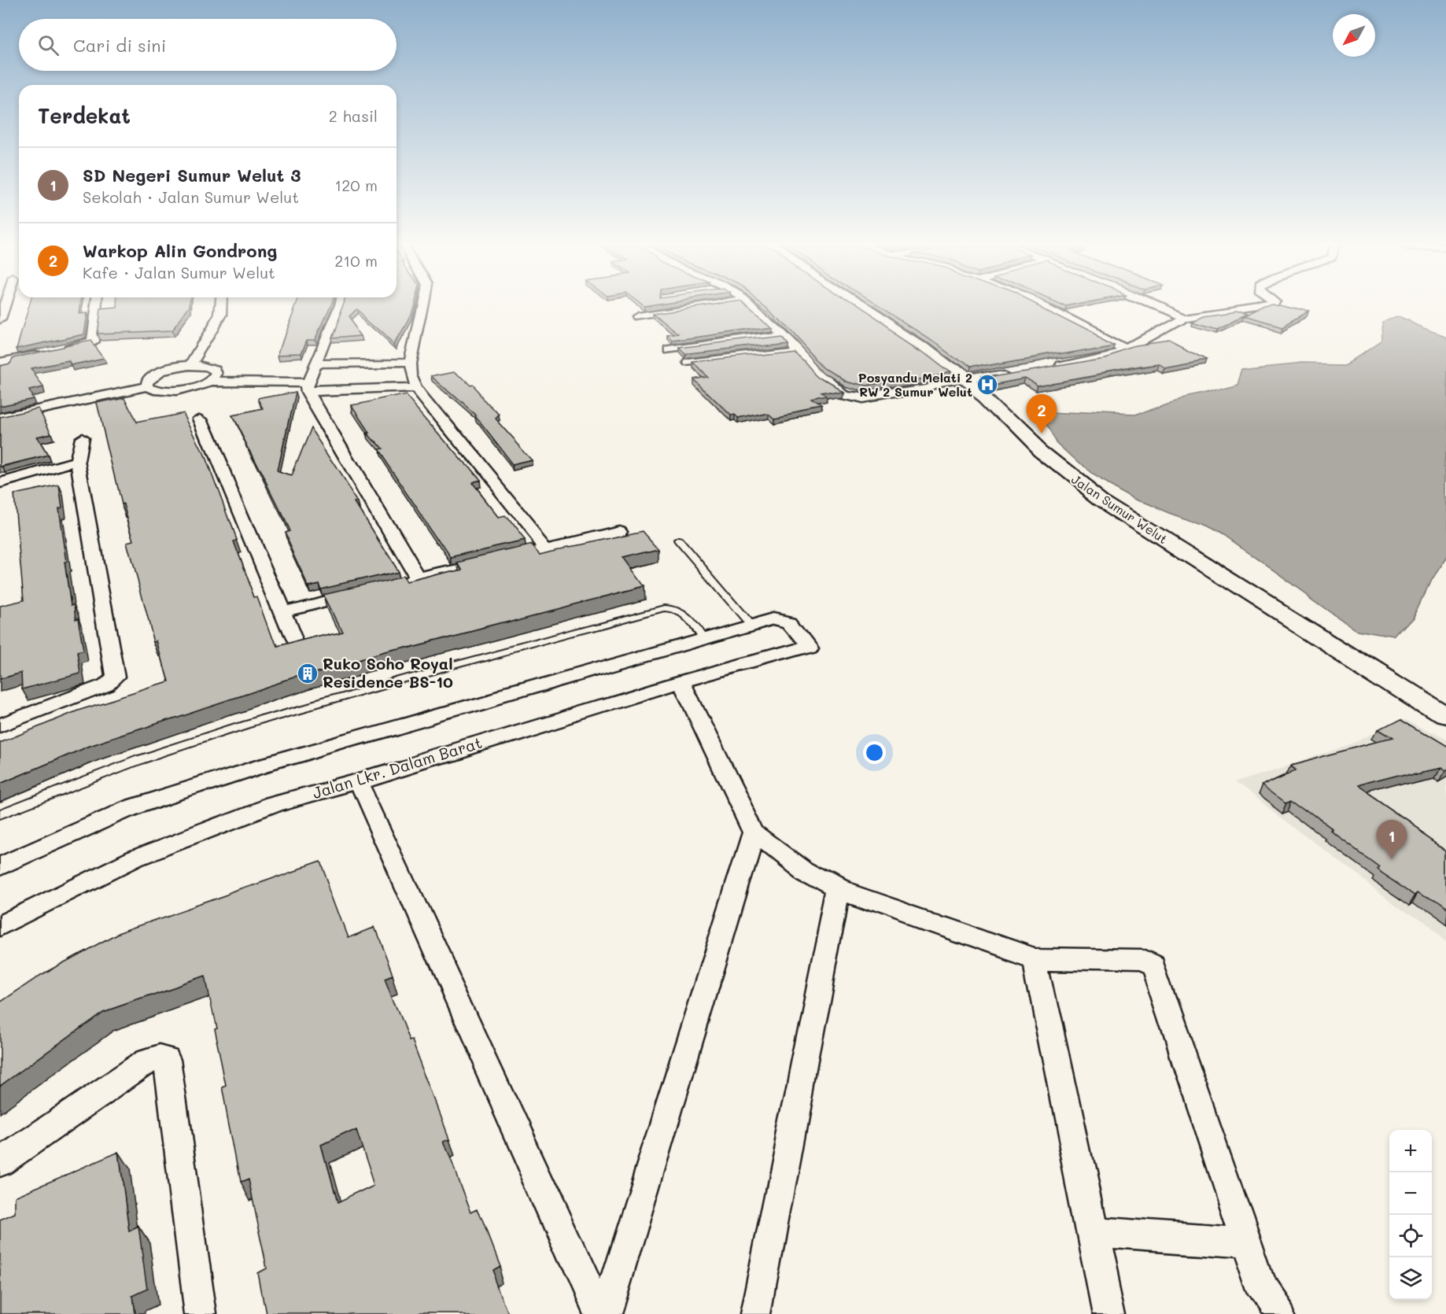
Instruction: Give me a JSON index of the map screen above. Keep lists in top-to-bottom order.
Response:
{
  "streets": {
    "street": ["Jalan Sumur Welut", "Jalan Lkr. Dalam Barat"]
  },
  "places": {
    "hospital": ["Posyandu Melati 2 RW 2 Sumur Welut"],
    "building": ["Ruko Soho Royal Residence BS-10"]
  },
  "north": "bottom left",
  "page": {
    "search": "Cari di sini",
    "heading": ["Terdekat", "2 hasil"],
    "list": [
      {
        "mark": "1",
        "name": "SD Negeri Sumur Welut 3",
        "note": "Sekolah · Jalan Sumur Welut",
        "value": "120 m"
      },
      {
        "mark": "2",
        "name": "Warkop Alin Gondrong",
        "note": "Kafe · Jalan Sumur Welut",
        "value": "210 m"
      }
    ],
    "pins": ["2", "1"],
    "map_buttons": ["+", "−"]
  }
}
